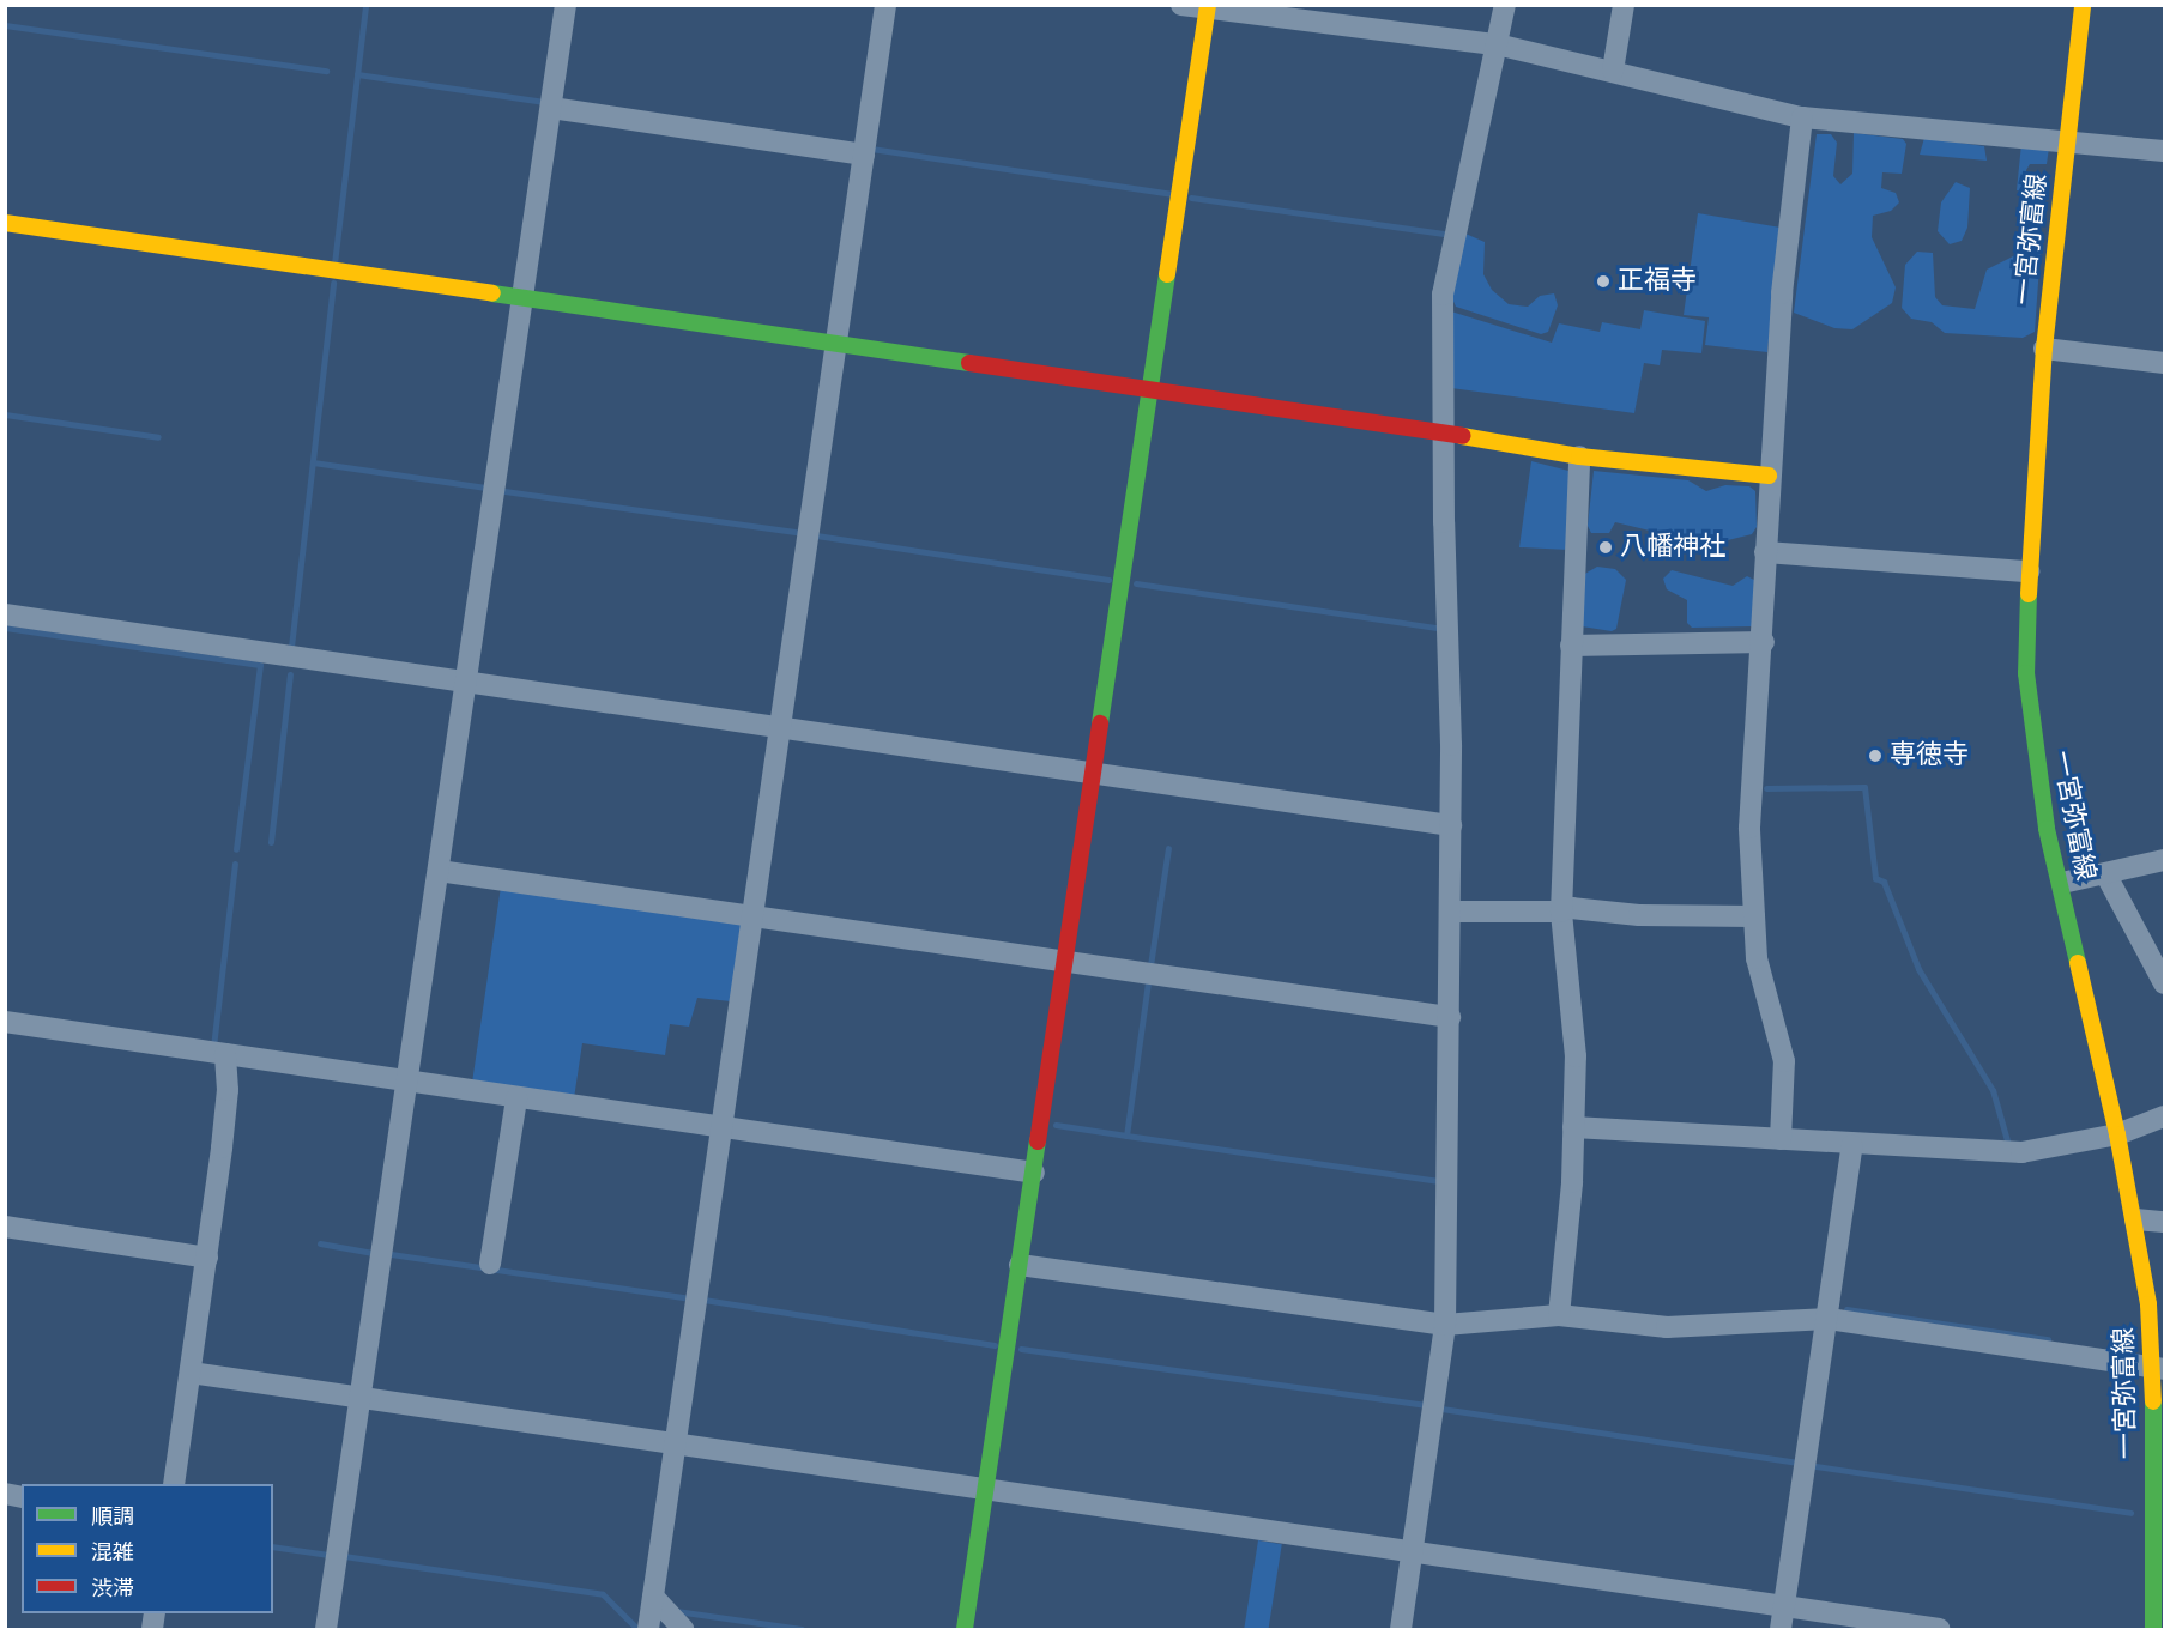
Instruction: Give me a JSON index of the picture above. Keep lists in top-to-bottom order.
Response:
{
  "streets": {
    "street": ["一宮弥富線"]
  },
  "places": ["正福寺", "八幡神社", "専徳寺"],
  "legend": ["順調", "混雑", "渋滞"]
}
